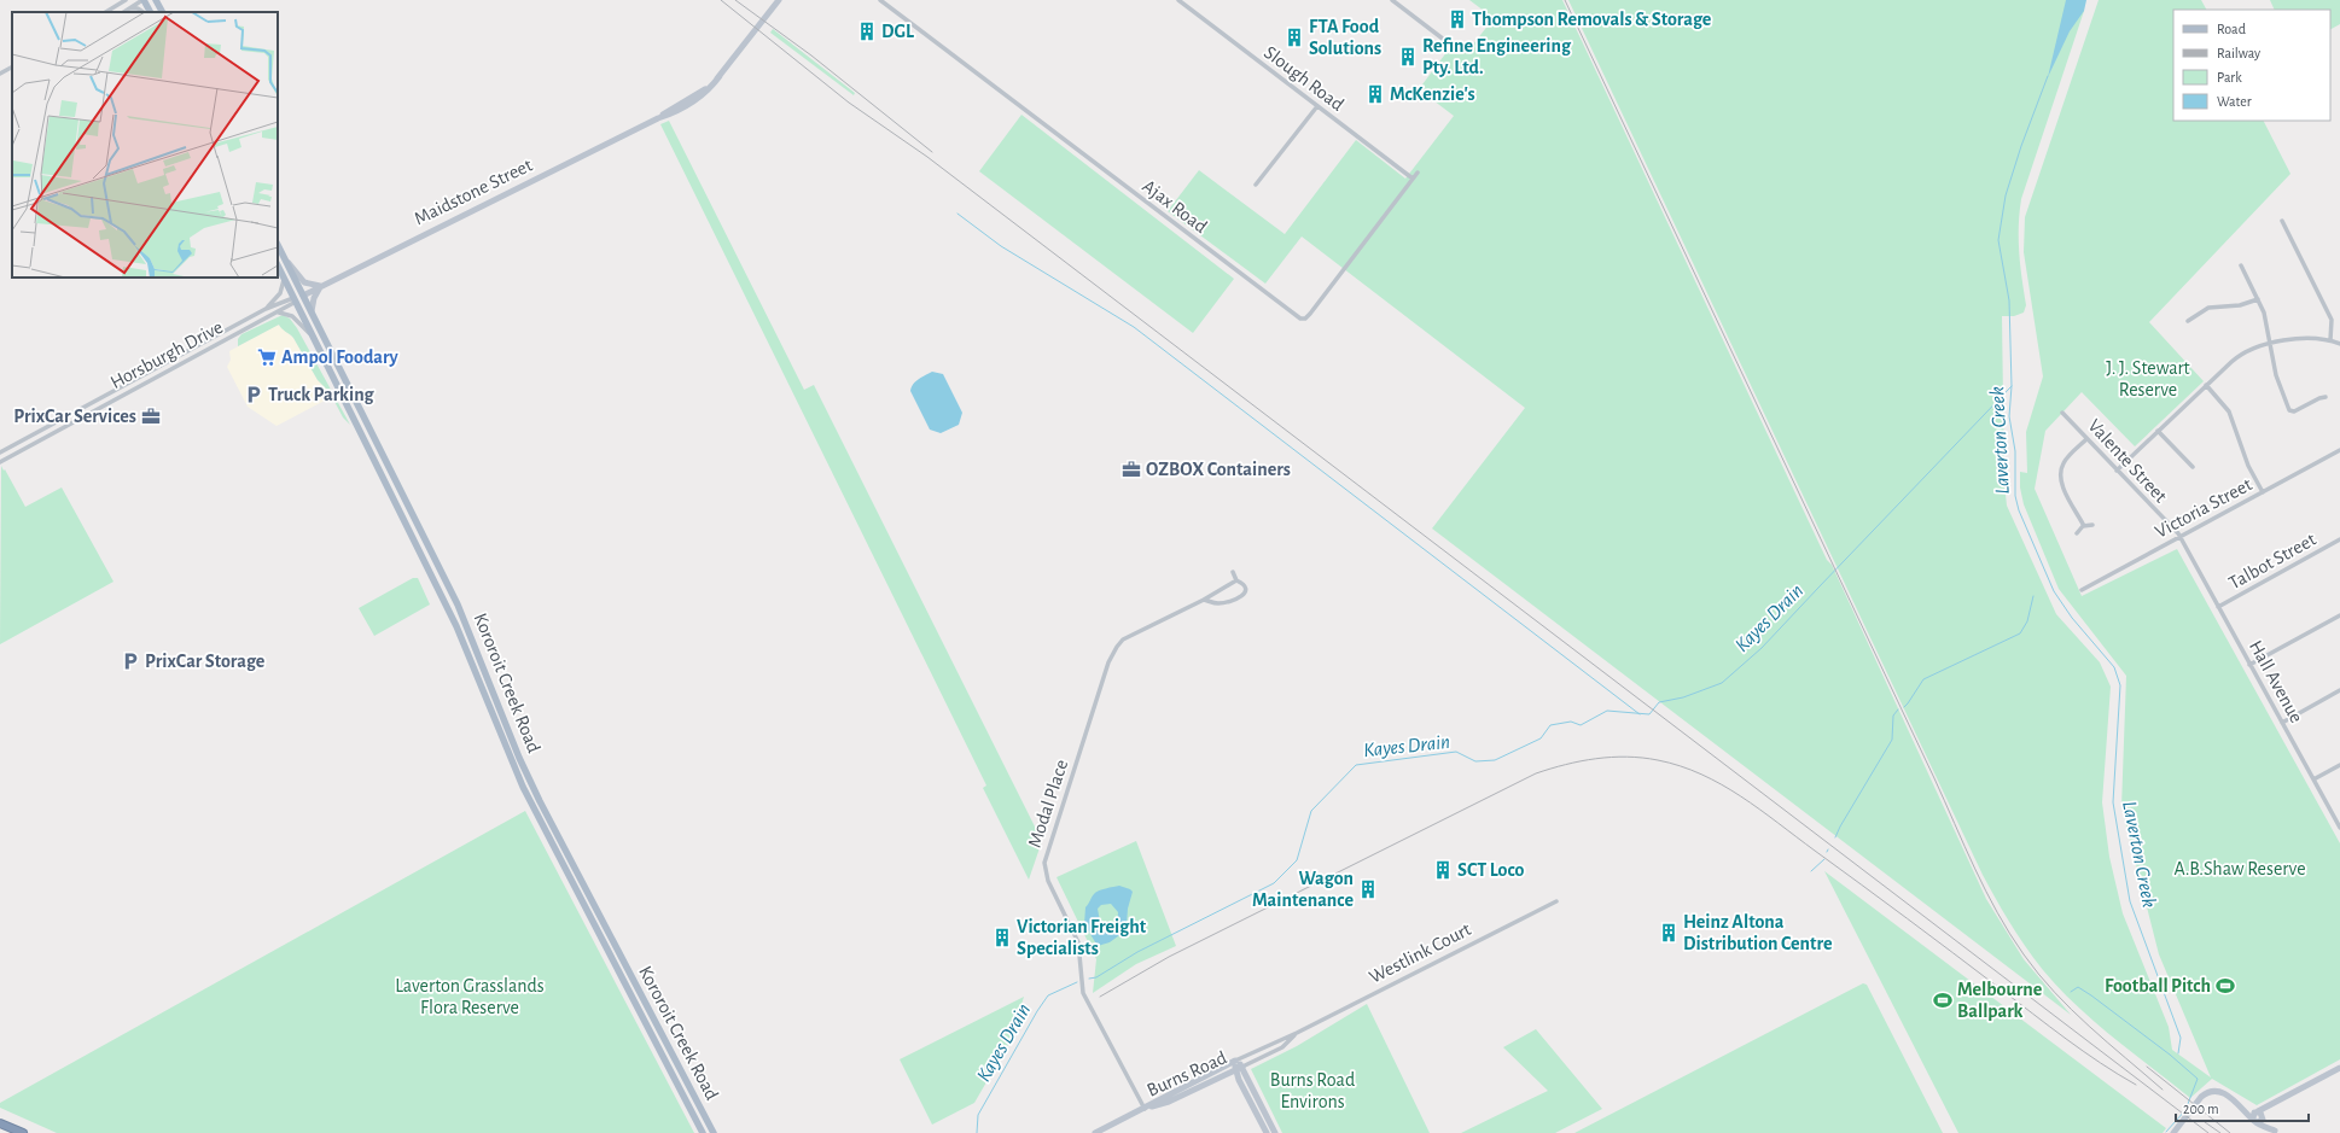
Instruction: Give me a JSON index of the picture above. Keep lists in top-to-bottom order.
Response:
{
  "streets": {
    "main road": ["Kororoit Creek Road"],
    "street": [
      "Slough Road",
      "Maidstone Street",
      "Ajax Road",
      "Horsburgh Drive",
      "Valente Street",
      "Victoria Street",
      "Talbot Street",
      "Hall Avenue",
      "Modal Place",
      "Westlink Court",
      "Burns Road"
    ]
  },
  "crossings": [
    ["Slough Road", "Ajax Road"],
    ["Maidstone Street", "Kororoit Creek Road"],
    ["Horsburgh Drive", "Kororoit Creek Road"],
    ["Valente Street", "Victoria Street"],
    ["Valente Street", "Hall Avenue"],
    ["Victoria Street", "Hall Avenue"],
    ["Talbot Street", "Hall Avenue"],
    ["Modal Place", "Burns Road"],
    ["Westlink Court", "Burns Road"]
  ],
  "water": ["Laverton Creek", "Kayes Drain"],
  "parks": [
    "J. J. Stewart Reserve",
    "A.B.Shaw Reserve",
    "Laverton Grasslands Flora Reserve",
    "Burns Road Environs"
  ],
  "places": {
    "building": [
      "Thompson Removals & Storage",
      "DGL",
      "FTA Food Solutions",
      "Refine Engineering Pty. Ltd.",
      "McKenzie's",
      "SCT Loco",
      "Wagon Maintenance",
      "Heinz Altona Distribution Centre",
      "Victorian Freight Specialists"
    ],
    "supermarket": ["Ampol Foodary"],
    "parking": ["Truck Parking", "PrixCar Storage"],
    "office": ["PrixCar Services", "OZBOX Containers"],
    "sports": ["Football Pitch", "Melbourne Ballpark"]
  },
  "legend": [
    "Road",
    "Railway",
    "Park",
    "Water"
  ],
  "scale_bar": "200 m"
}
